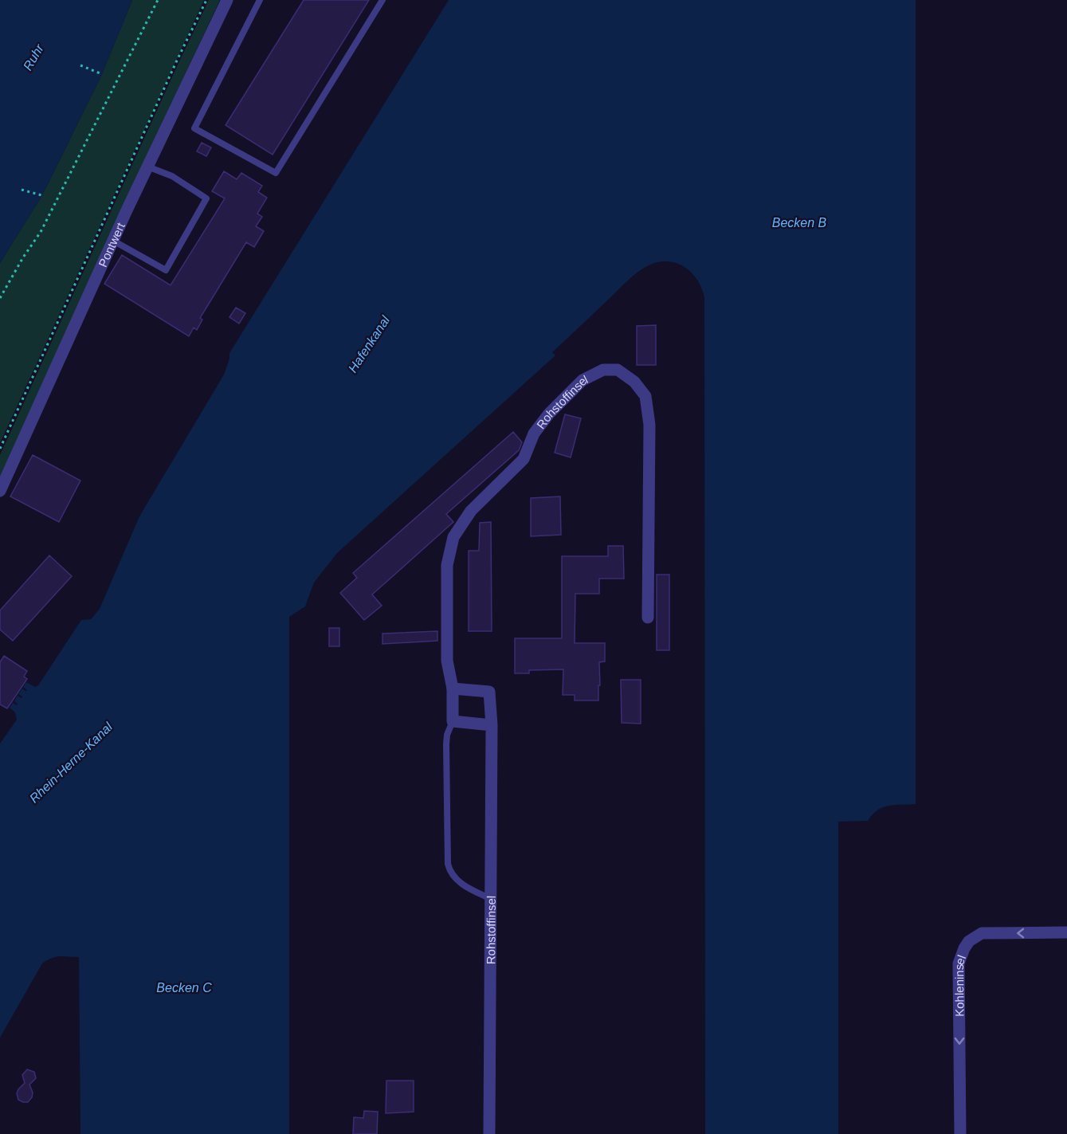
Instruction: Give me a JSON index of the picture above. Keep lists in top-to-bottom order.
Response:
{
  "streets": {
    "street": ["Pontwert", "Rohstoffinsel", "Kohleninsel"]
  },
  "water": [
    "Ruhr",
    "Becken B",
    "Hafenkanal",
    "Rhein-Herne-Kanal",
    "Becken C"
  ]
}
